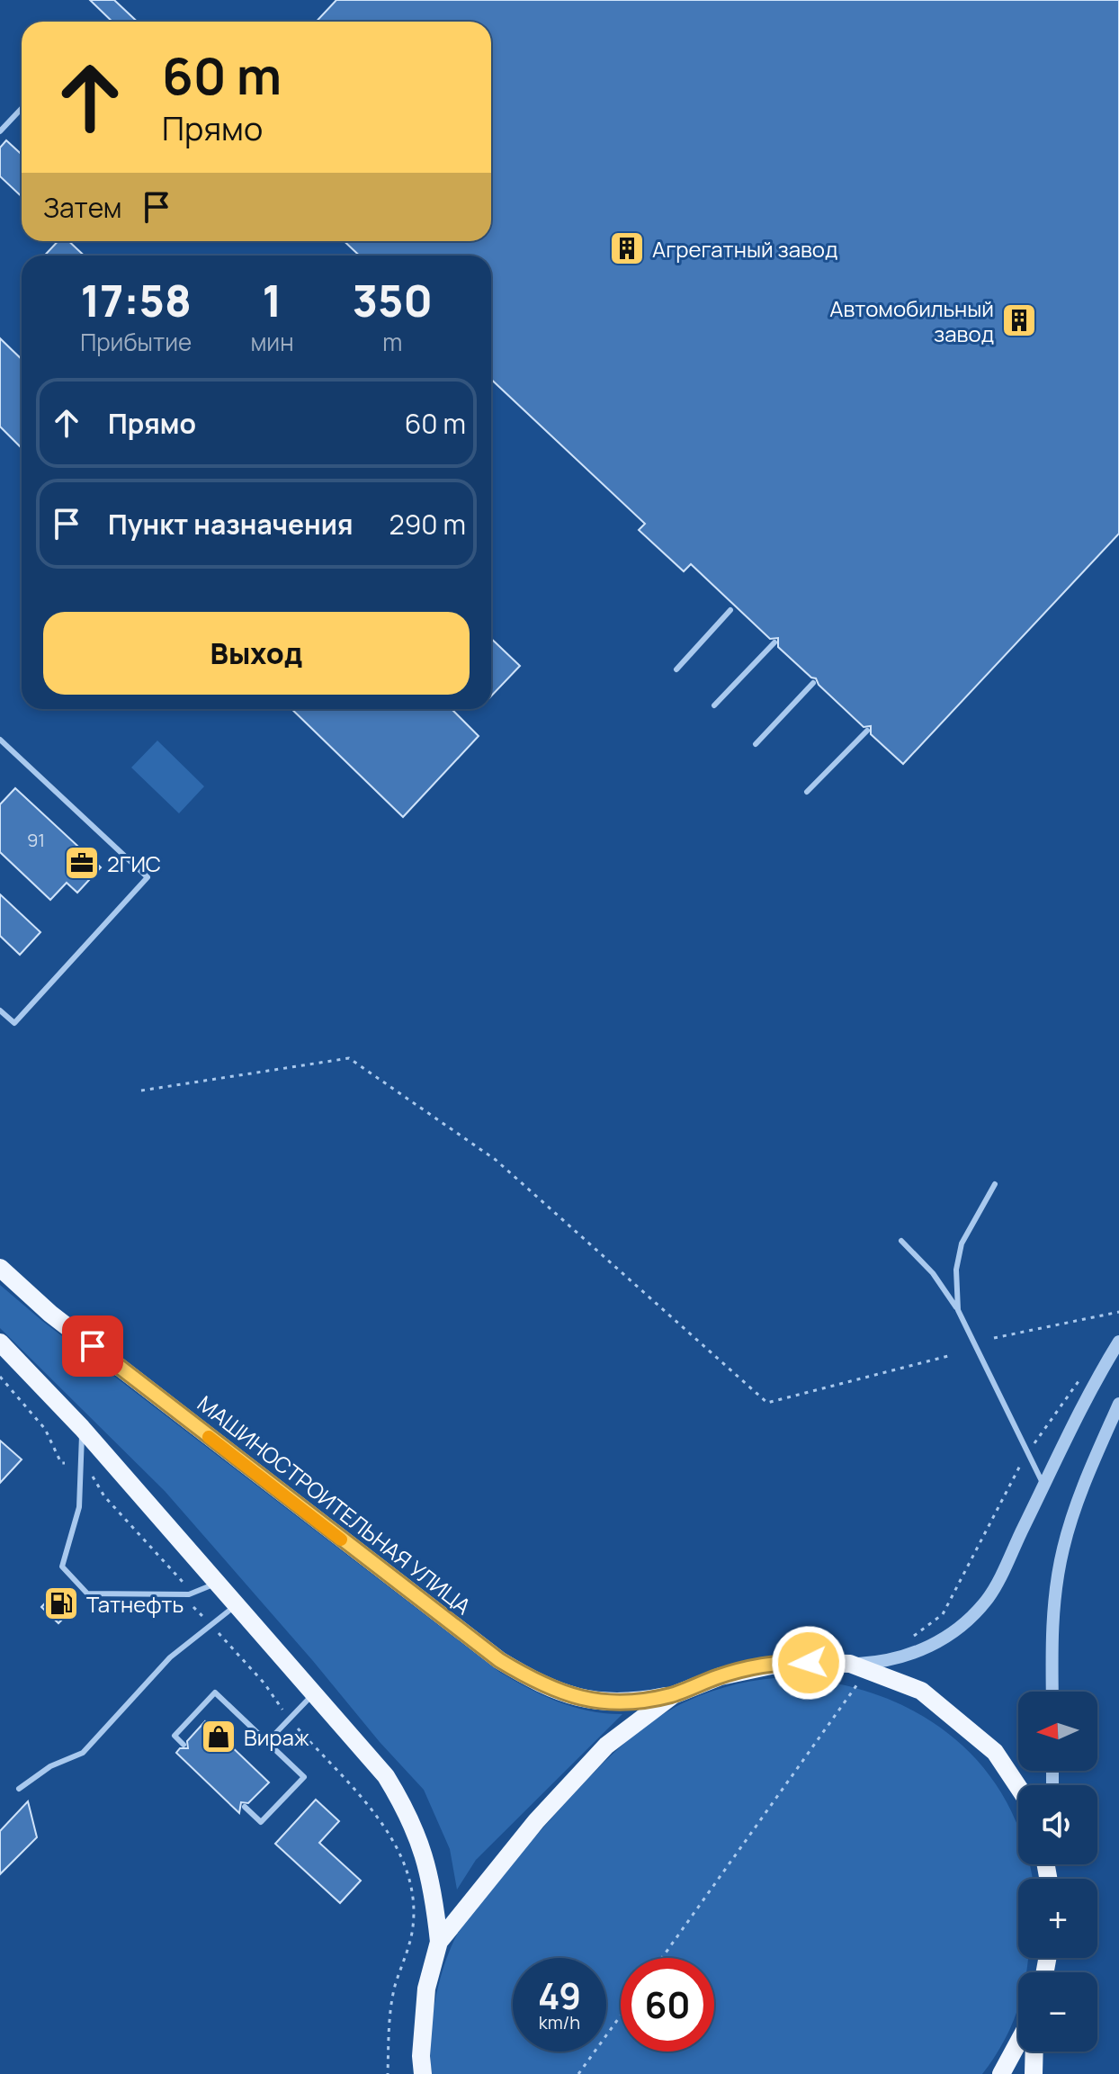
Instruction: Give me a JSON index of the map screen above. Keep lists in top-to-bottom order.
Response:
{
  "streets": {
    "main road": ["МАШИНОСТРОИТЕЛЬНАЯ УЛИЦА"]
  },
  "places": {
    "building": ["Агрегатный завод", "Автомобильный завод"],
    "office": ["2ГИС"],
    "fuel station": ["Татнефть"],
    "shop": ["Вираж"]
  },
  "house_numbers": ["91"],
  "north": "left",
  "page": {
    "turn": ["60 m", "Прямо"],
    "then": "Затем",
    "eta": [
      "17:58",
      "Прибытие",
      "1",
      "мин",
      "350",
      "m"
    ],
    "list": [
      {
        "name": "Прямо",
        "value": "60 m"
      },
      {
        "name": "Пункт назначения",
        "value": "290 m"
      }
    ],
    "buttons": "Выход",
    "map_buttons": ["+", "−"],
    "speed": "49 km/h",
    "limit": "60"
  }
}
